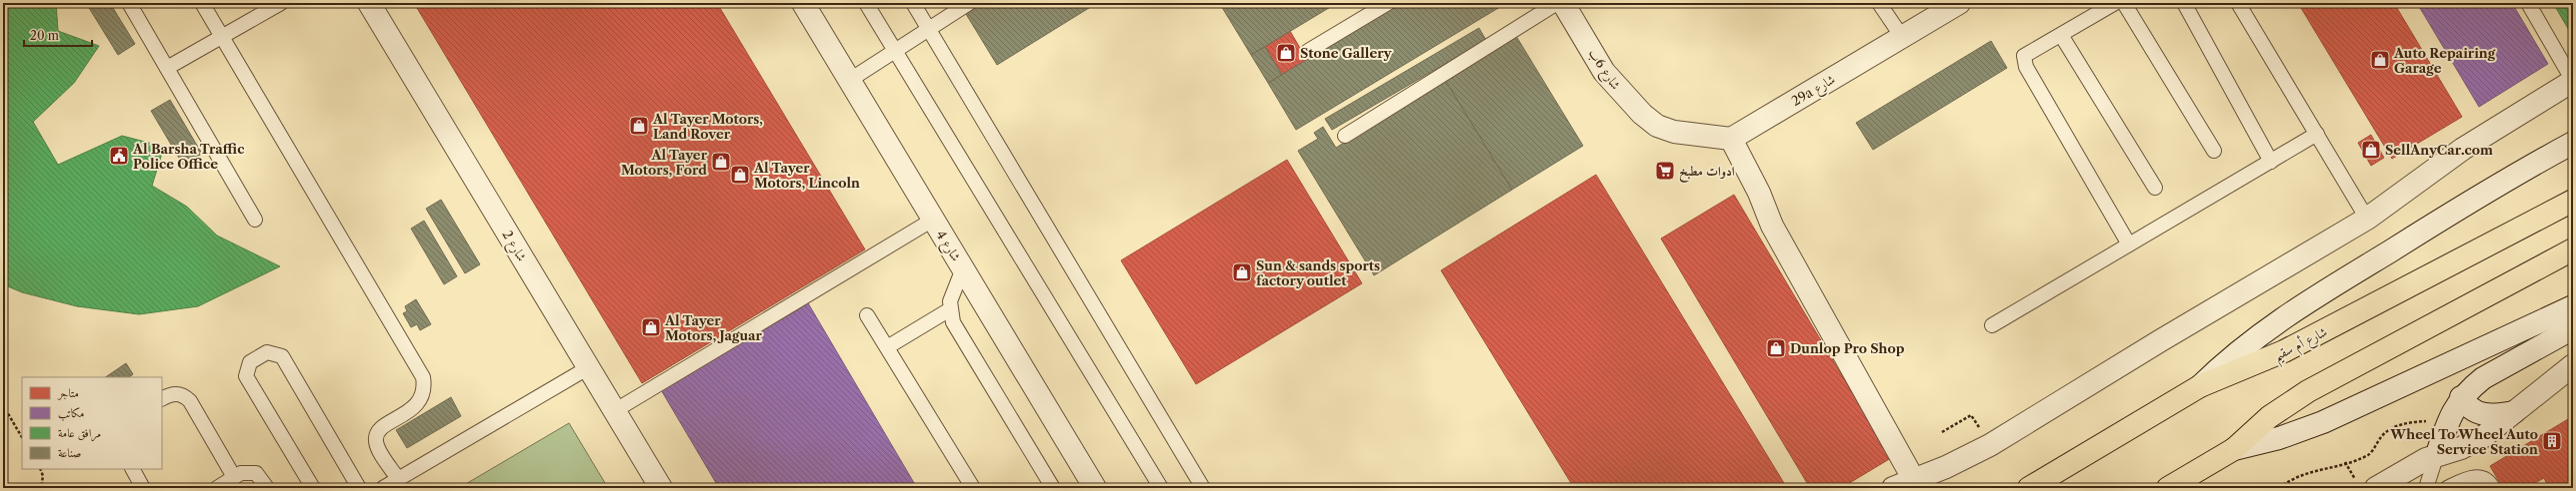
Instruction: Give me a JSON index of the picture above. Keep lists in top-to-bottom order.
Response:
{
  "streets": {
    "main road": ["شارع أم سقيم"],
    "street": [
      "شارع 6ب",
      "29a شارع",
      "شارع 2",
      "شارع 4"
    ]
  },
  "crossings": [
    ["شارع 6ب", "29a شارع"]
  ],
  "places": {
    "shop": [
      "Stone Gallery",
      "Auto Repairing Garage",
      "Al Tayer Motors, Land Rover",
      "SellAnyCar.com",
      "Al Tayer Motors, Ford",
      "Al Tayer Motors, Lincoln",
      "Sun & sands sports factory outlet",
      "Al Tayer Motors, Jaguar",
      "Dunlop Pro Shop"
    ],
    "public building": ["Al Barsha Traffic Police Office"],
    "supermarket": ["ادوات مطبخ"],
    "building": ["Wheel To Wheel Auto Service Station"]
  },
  "legend": [
    "متاجر",
    "مكاتب",
    "مرافق عامة",
    "صناعة"
  ],
  "scale_bar": "20 m"
}
